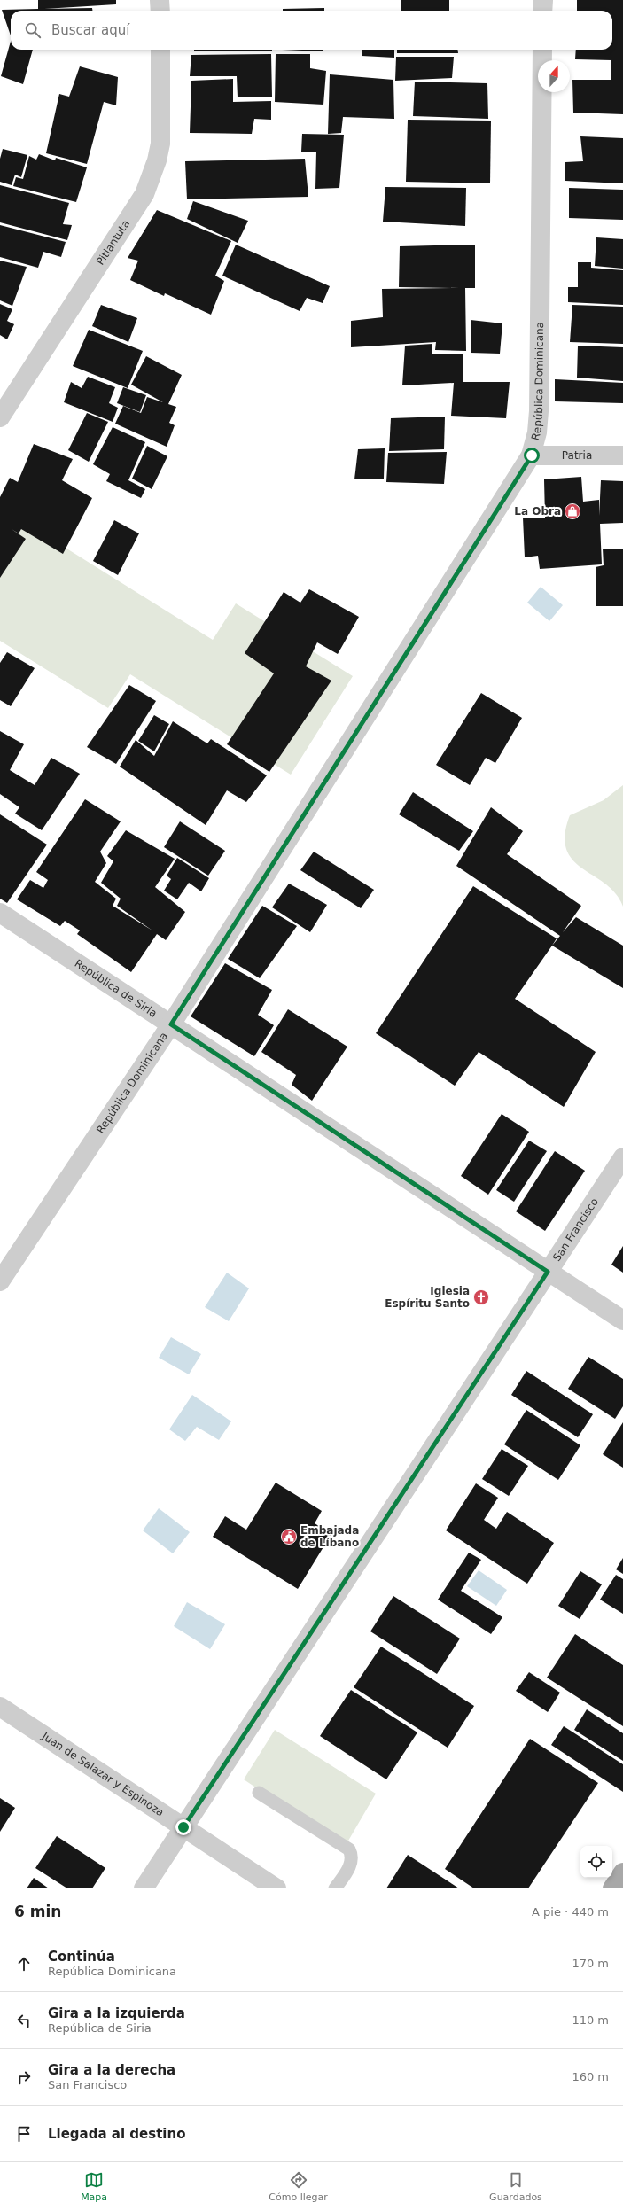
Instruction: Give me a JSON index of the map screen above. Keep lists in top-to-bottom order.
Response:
{
  "streets": {
    "street": [
      "Pitiantuta",
      "República Dominicana",
      "Patria",
      "República de Siria",
      "San Francisco",
      "Juan de Salazar y Espinoza"
    ]
  },
  "crossings": [
    ["República Dominicana", "Patria"],
    ["República Dominicana", "República de Siria"],
    ["República de Siria", "San Francisco"],
    ["San Francisco", "Juan de Salazar y Espinoza"]
  ],
  "places": {
    "shop": ["La Obra"],
    "church": ["Iglesia Espíritu Santo"],
    "public building": ["Embajada de Líbano"]
  },
  "north": "top",
  "page": {
    "search": "Buscar aquí",
    "heading": ["6 min", "A pie · 440 m"],
    "list": [
      ["Continúa", "República Dominicana", "170 m"],
      ["Gira a la izquierda", "República de Siria", "110 m"],
      ["Gira a la derecha", "San Francisco", "160 m"],
      "Llegada al destino"
    ],
    "nav": ["Mapa", "Cómo llegar", "Guardados"]
  }
}
